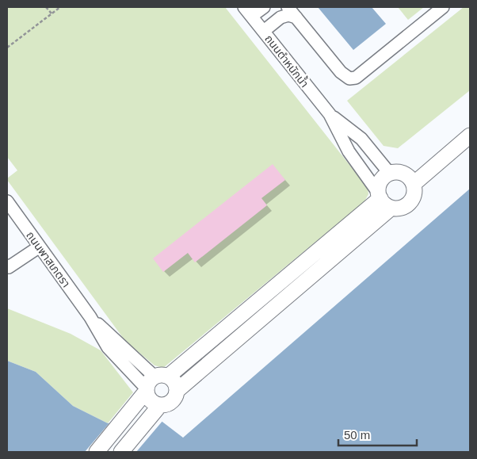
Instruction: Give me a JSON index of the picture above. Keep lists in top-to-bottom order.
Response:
{
  "streets": {
    "street": ["ถนนตำหนักน้ำ", "ถนนพาสเภตรา"]
  },
  "scale_bar": "50 m"
}
